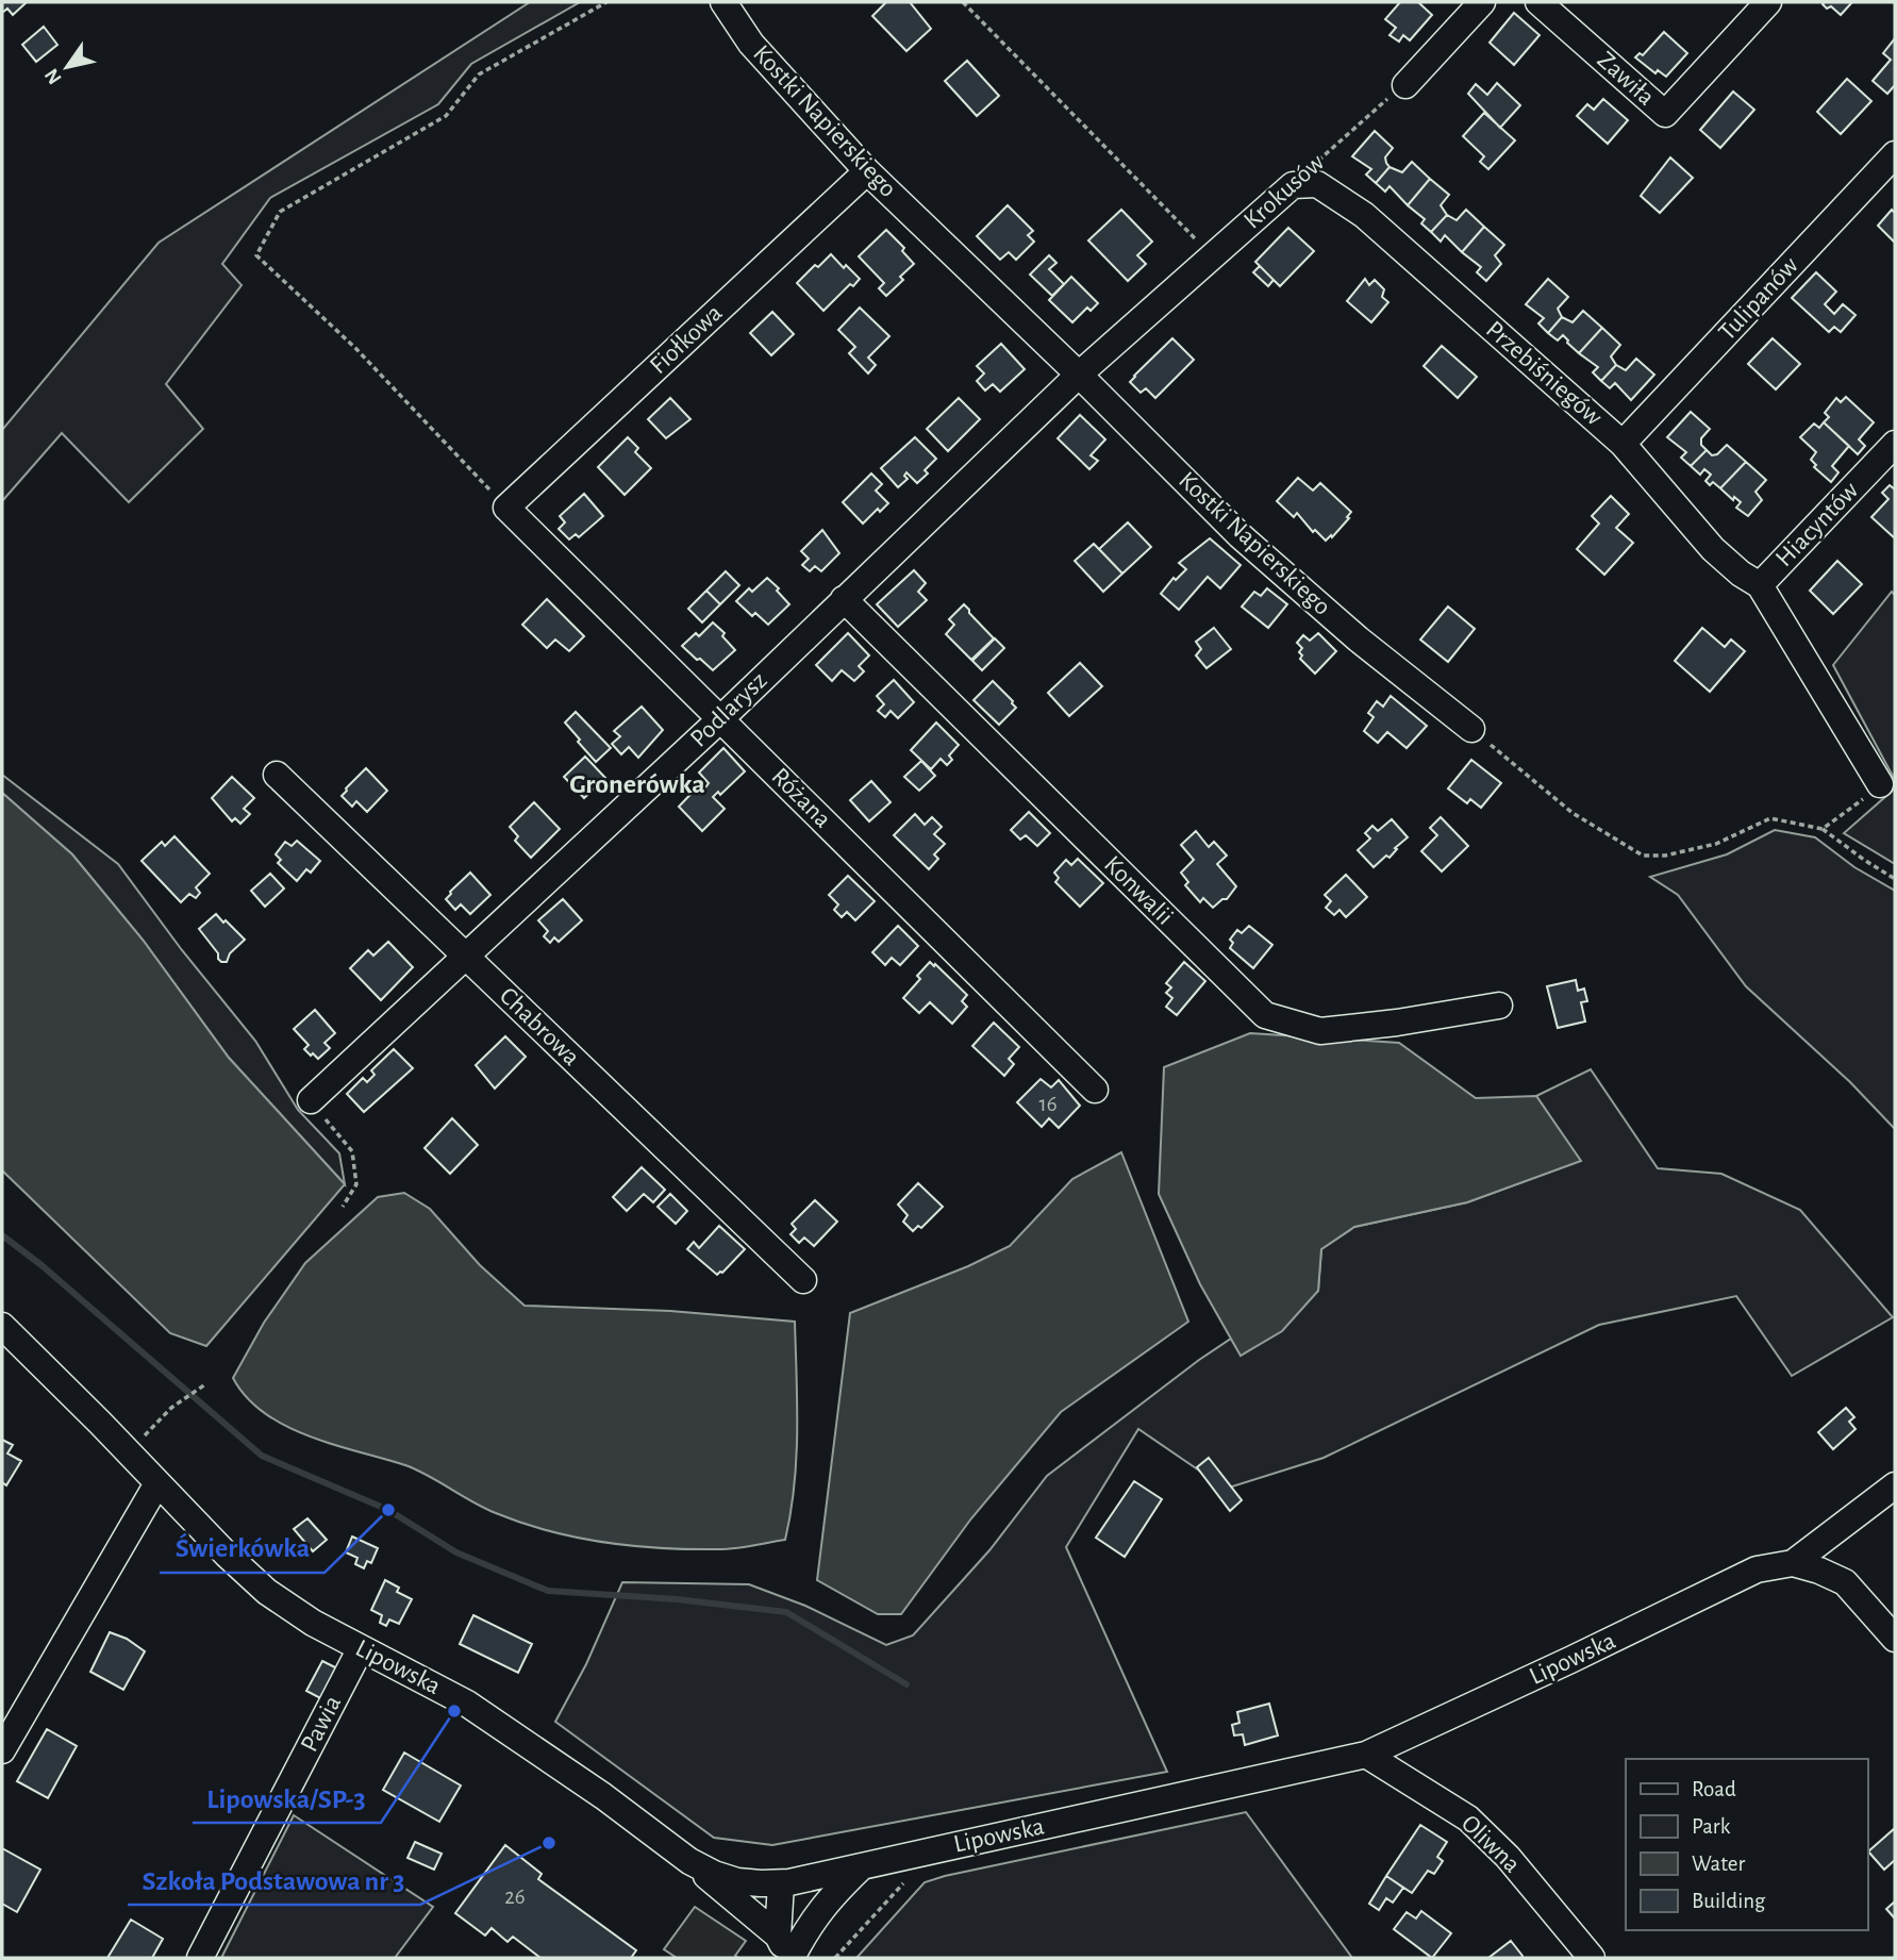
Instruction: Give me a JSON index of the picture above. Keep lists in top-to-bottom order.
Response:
{
  "streets": {
    "street": [
      "Zawiła",
      "Kostki Napierskiego",
      "Krokusów",
      "Tulipanów",
      "Fiołkowa",
      "Przebiśniegów",
      "Hiacyntów",
      "Podlarysz",
      "Różana",
      "Konwalii",
      "Chabrowa",
      "Lipowska",
      "Pawia",
      "Oliwna"
    ]
  },
  "crossings": [
    ["Kostki Napierskiego", "Krokusów"],
    ["Kostki Napierskiego", "Fiołkowa"],
    ["Kostki Napierskiego", "Podlarysz"],
    ["Krokusów", "Przebiśniegów"],
    ["Krokusów", "Podlarysz"],
    ["Tulipanów", "Przebiśniegów"],
    ["Fiołkowa", "Różana"],
    ["Przebiśniegów", "Hiacyntów"],
    ["Podlarysz", "Różana"],
    ["Podlarysz", "Konwalii"],
    ["Podlarysz", "Chabrowa"],
    ["Lipowska", "Pawia"],
    ["Lipowska", "Oliwna"]
  ],
  "districts": ["Gronerówka"],
  "places": ["Świerkówka", "Lipowska/SP-3", "Szkoła Podstawowa nr 3"],
  "house_numbers": ["16", "26"],
  "legend": [
    "Road",
    "Park",
    "Water",
    "Building"
  ],
  "north": "bottom left"
}
